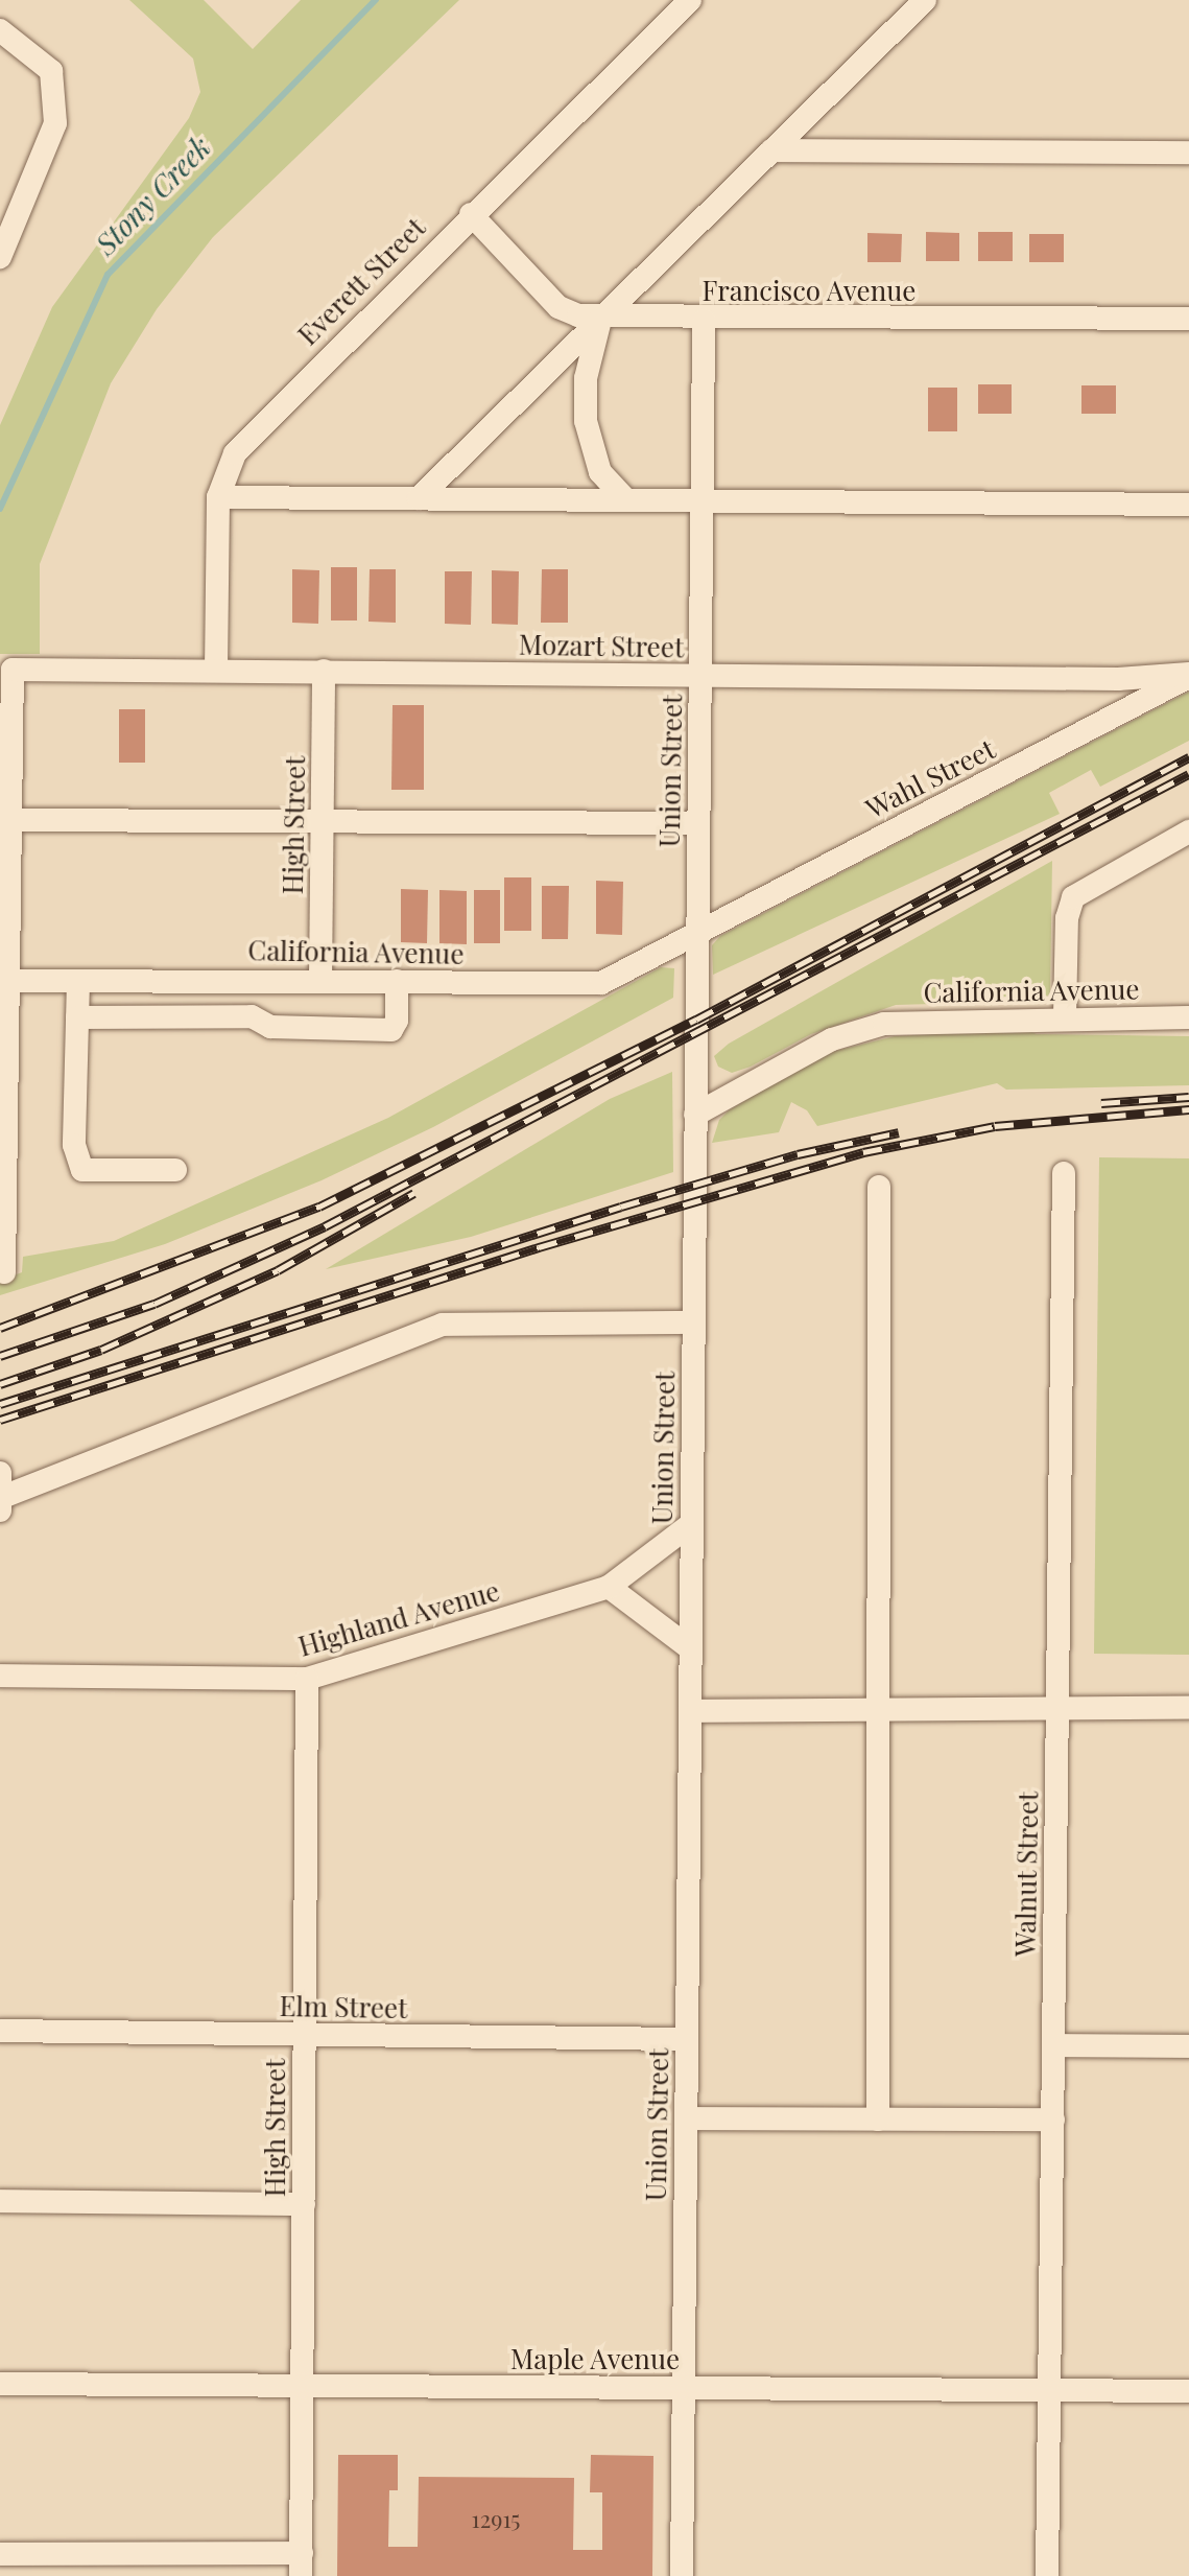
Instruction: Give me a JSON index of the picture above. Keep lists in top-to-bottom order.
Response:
{
  "streets": {
    "street": [
      "Everett Street",
      "Francisco Avenue",
      "Mozart Street",
      "Union Street",
      "Wahl Street",
      "High Street",
      "California Avenue",
      "Highland Avenue",
      "Walnut Street",
      "Elm Street",
      "Maple Avenue"
    ]
  },
  "crossings": [
    ["Everett Street", "Francisco Avenue"],
    ["Everett Street", "Mozart Street"],
    ["Francisco Avenue", "Union Street"],
    ["Mozart Street", "Union Street"],
    ["Mozart Street", "Wahl Street"],
    ["Mozart Street", "High Street"],
    ["Union Street", "Wahl Street"],
    ["Union Street", "California Avenue"],
    ["Union Street", "Highland Avenue"],
    ["Union Street", "Elm Street"],
    ["Union Street", "Maple Avenue"],
    ["Wahl Street", "California Avenue"],
    ["High Street", "California Avenue"],
    ["High Street", "Highland Avenue"],
    ["High Street", "Elm Street"],
    ["High Street", "Maple Avenue"],
    ["Walnut Street", "Maple Avenue"]
  ],
  "water": ["Stony Creek"],
  "house_numbers": ["12915"]
}
